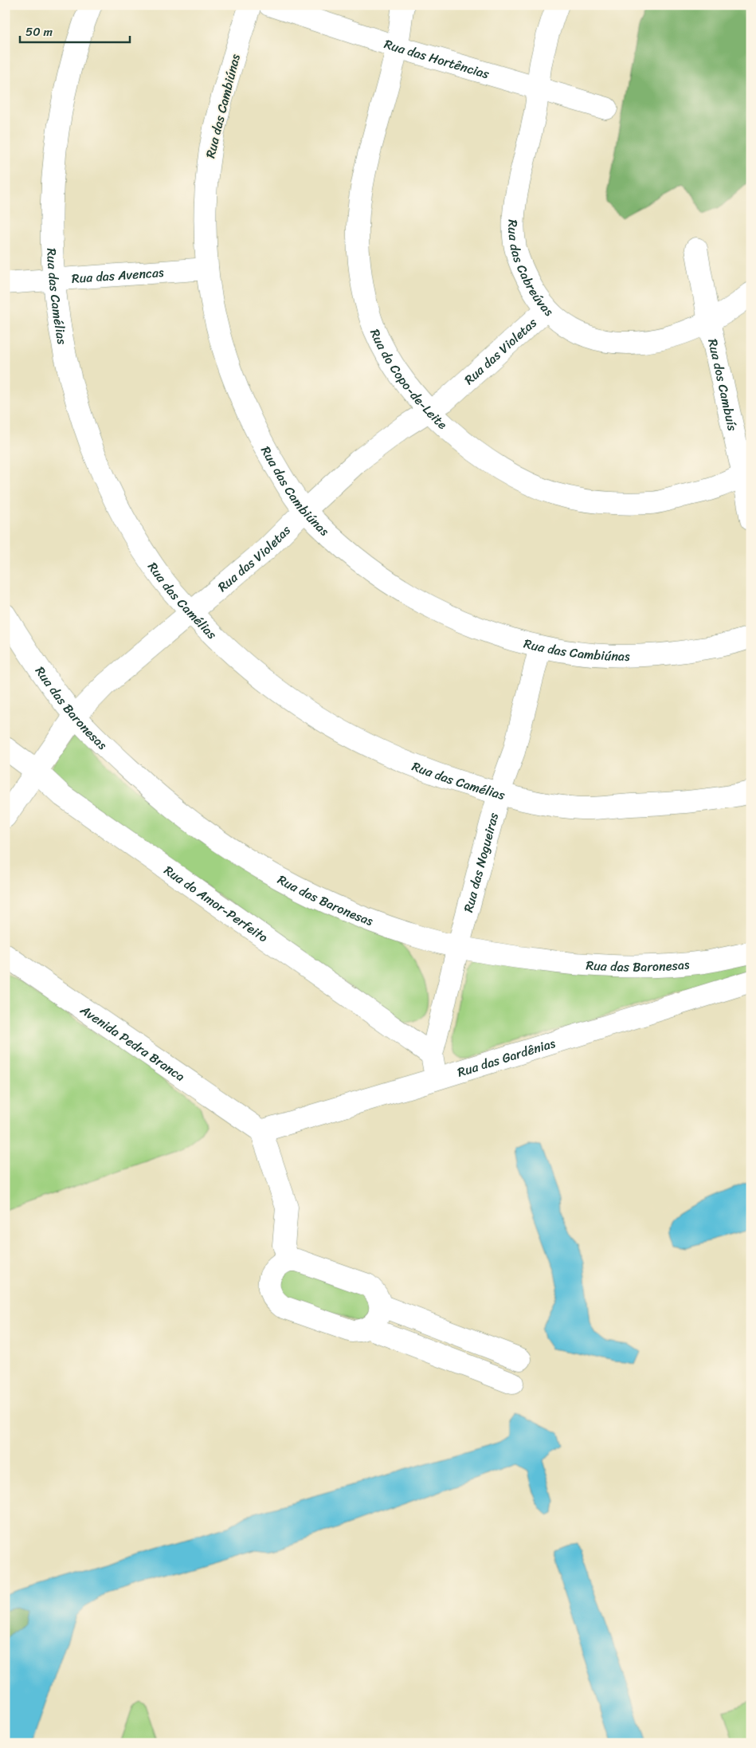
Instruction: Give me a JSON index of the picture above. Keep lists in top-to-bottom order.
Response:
{
  "streets": {
    "street": [
      "Rua das Hortências",
      "Rua das Cambiúnas",
      "Rua das Cabreúvas",
      "Rua das Avencas",
      "Rua das Camélias",
      "Rua das Violetas",
      "Rua do Copo-de-Leite",
      "Rua dos Cambuís",
      "Rua das Baronesas",
      "Rua das Nogueiras",
      "Rua do Amor-Perfeito",
      "Avenida Pedra Branca",
      "Rua das Gardênias"
    ]
  },
  "crossings": [
    ["Rua das Hortências", "Rua das Cabreúvas"],
    ["Rua das Hortências", "Rua do Copo-de-Leite"],
    ["Rua das Cambiúnas", "Rua das Avencas"],
    ["Rua das Cambiúnas", "Rua das Violetas"],
    ["Rua das Cambiúnas", "Rua das Nogueiras"],
    ["Rua das Cabreúvas", "Rua das Violetas"],
    ["Rua das Cabreúvas", "Rua dos Cambuís"],
    ["Rua das Avencas", "Rua das Camélias"],
    ["Rua das Camélias", "Rua das Violetas"],
    ["Rua das Camélias", "Rua das Nogueiras"],
    ["Rua das Violetas", "Rua do Copo-de-Leite"],
    ["Rua das Violetas", "Rua das Baronesas"],
    ["Rua das Violetas", "Rua do Amor-Perfeito"],
    ["Rua do Copo-de-Leite", "Rua dos Cambuís"],
    ["Rua das Baronesas", "Rua das Nogueiras"],
    ["Rua das Nogueiras", "Rua do Amor-Perfeito"],
    ["Rua das Nogueiras", "Rua das Gardênias"],
    ["Avenida Pedra Branca", "Rua das Gardênias"]
  ],
  "scale_bar": "50 m"
}
